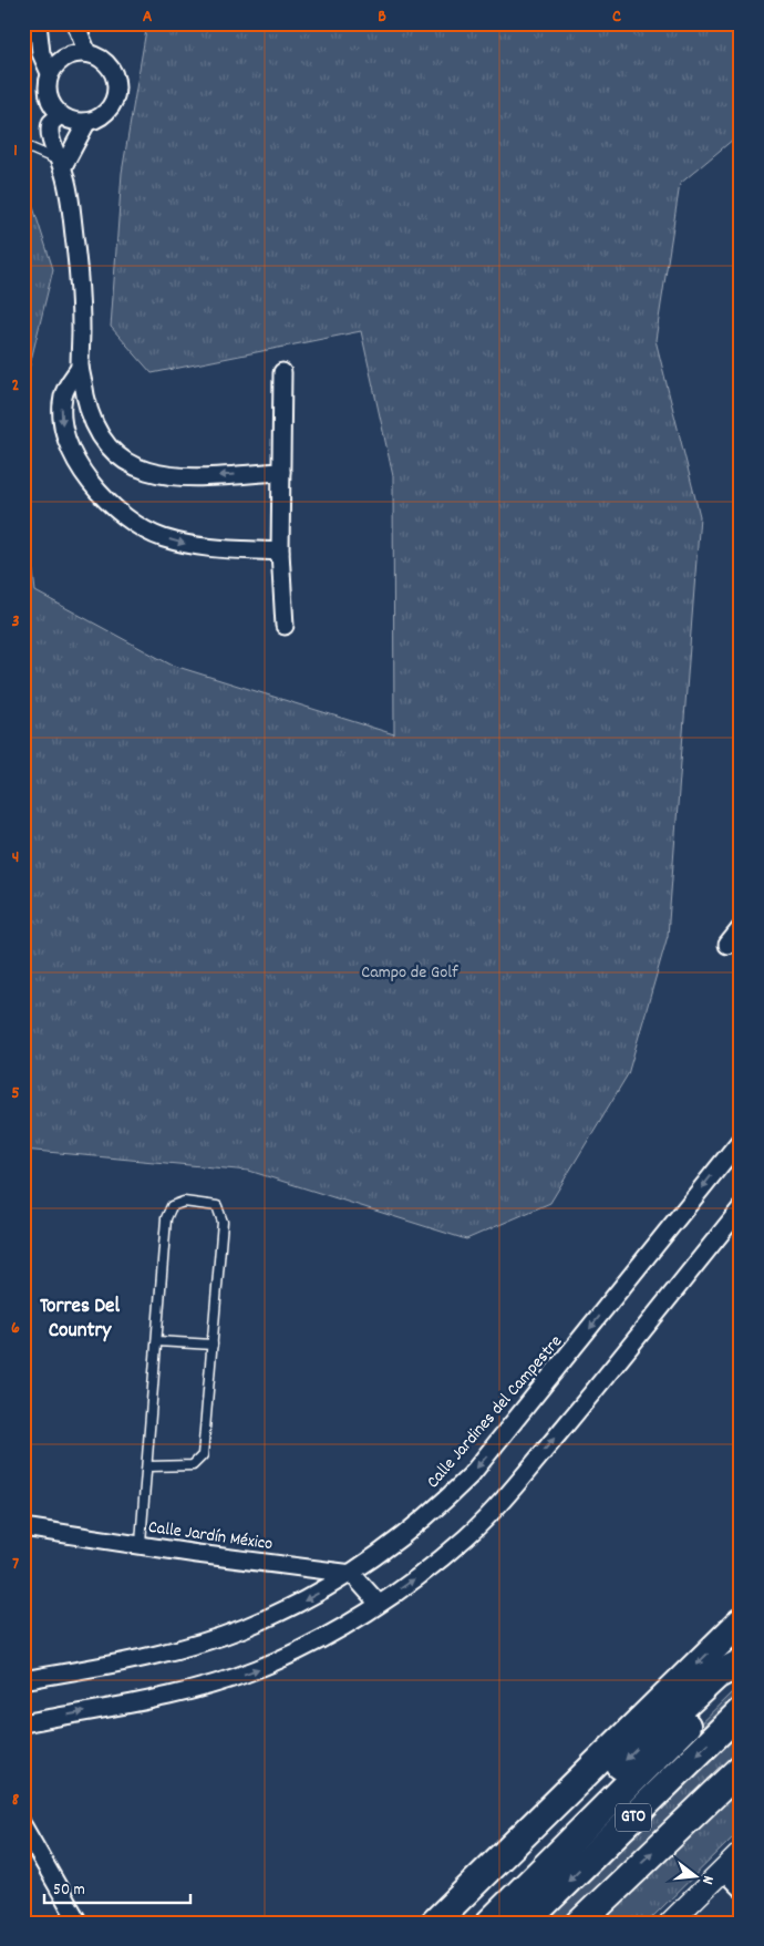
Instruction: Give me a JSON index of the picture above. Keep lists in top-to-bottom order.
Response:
{
  "streets": {
    "main road": ["GTO"],
    "street": ["Calle Jardines del Campestre", "Calle Jardín México"]
  },
  "crossings": [
    ["Calle Jardines del Campestre", "Calle Jardín México"]
  ],
  "districts": ["Torres Del Country"],
  "parks": ["Campo de Golf"],
  "scale_bar": "50 m",
  "north": "right",
  "grid": {
    "columns": ["A", "B", "C"],
    "rows": [
      "1",
      "2",
      "3",
      "4",
      "5",
      "6",
      "7",
      "8"
    ]
  }
}
